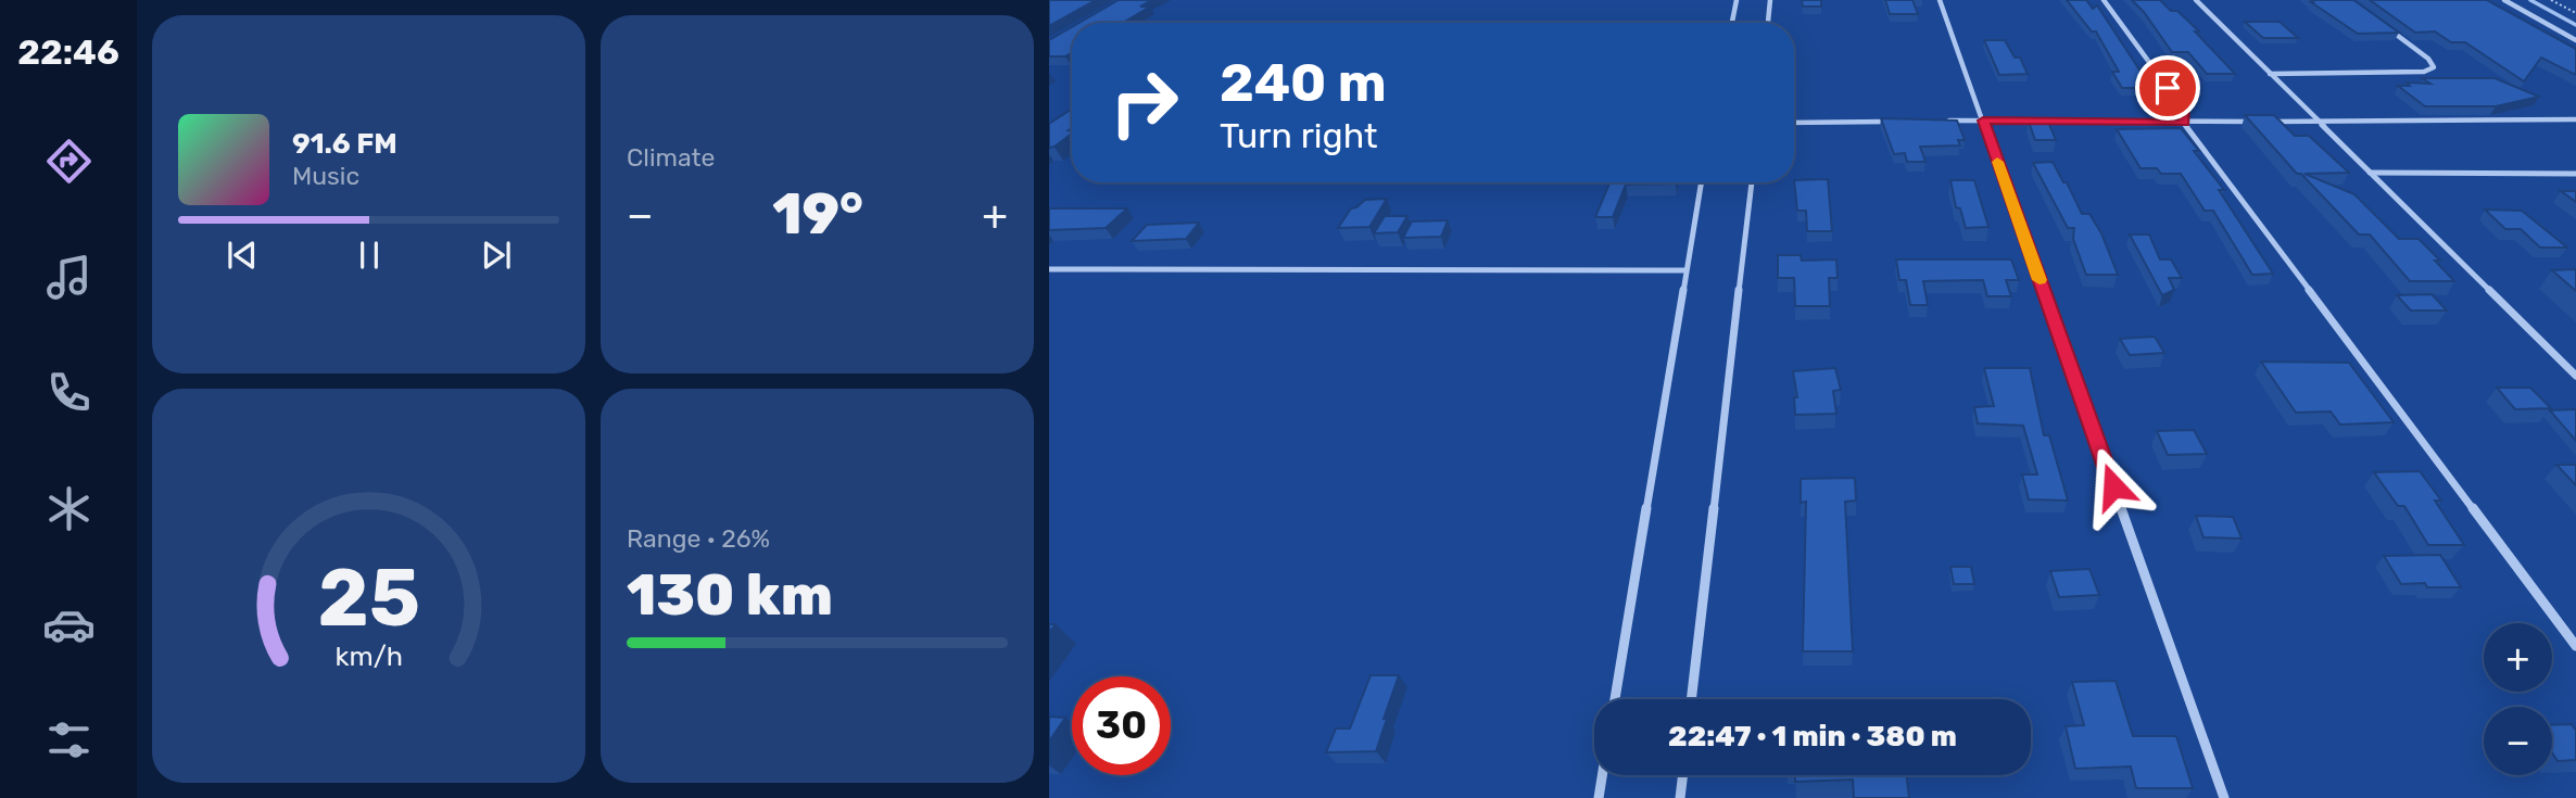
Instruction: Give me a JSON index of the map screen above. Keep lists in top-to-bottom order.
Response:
{
  "page": {
    "tabs": "22:46",
    "tile": [
      "Climate",
      ["Range · 26%", "130 km"]
    ],
    "turn": ["240 m", "Turn right"],
    "song": ["91.6 FM", "Music"],
    "heat": ["−", "19°", "+"],
    "map_buttons": ["+", "−"],
    "limit": "30",
    "trip": "22:47 · 1 min · 380 m",
    "gauge": ["25", "km/h"]
  }
}
